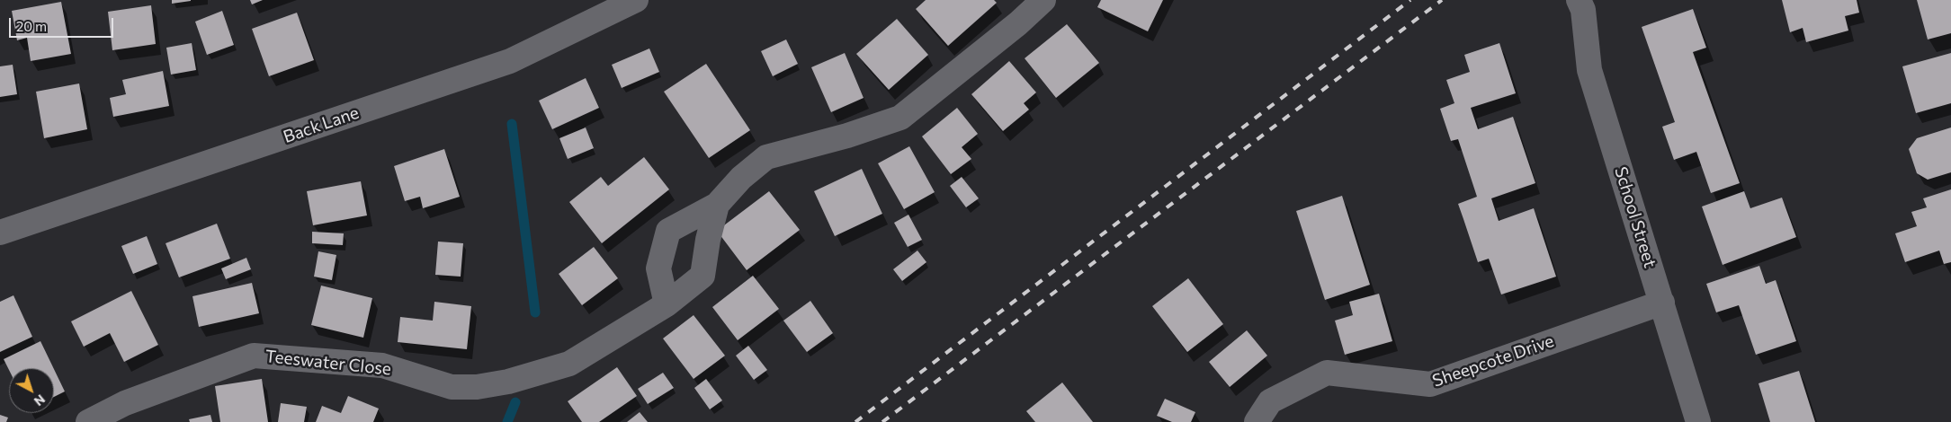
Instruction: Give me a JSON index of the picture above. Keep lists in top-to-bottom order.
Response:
{
  "streets": {
    "street": [
      "Back Lane",
      "School Street",
      "Sheepcote Drive",
      "Teeswater Close"
    ]
  },
  "crossings": [
    ["School Street", "Sheepcote Drive"]
  ],
  "scale_bar": "20 m",
  "north": "bottom right"
}
